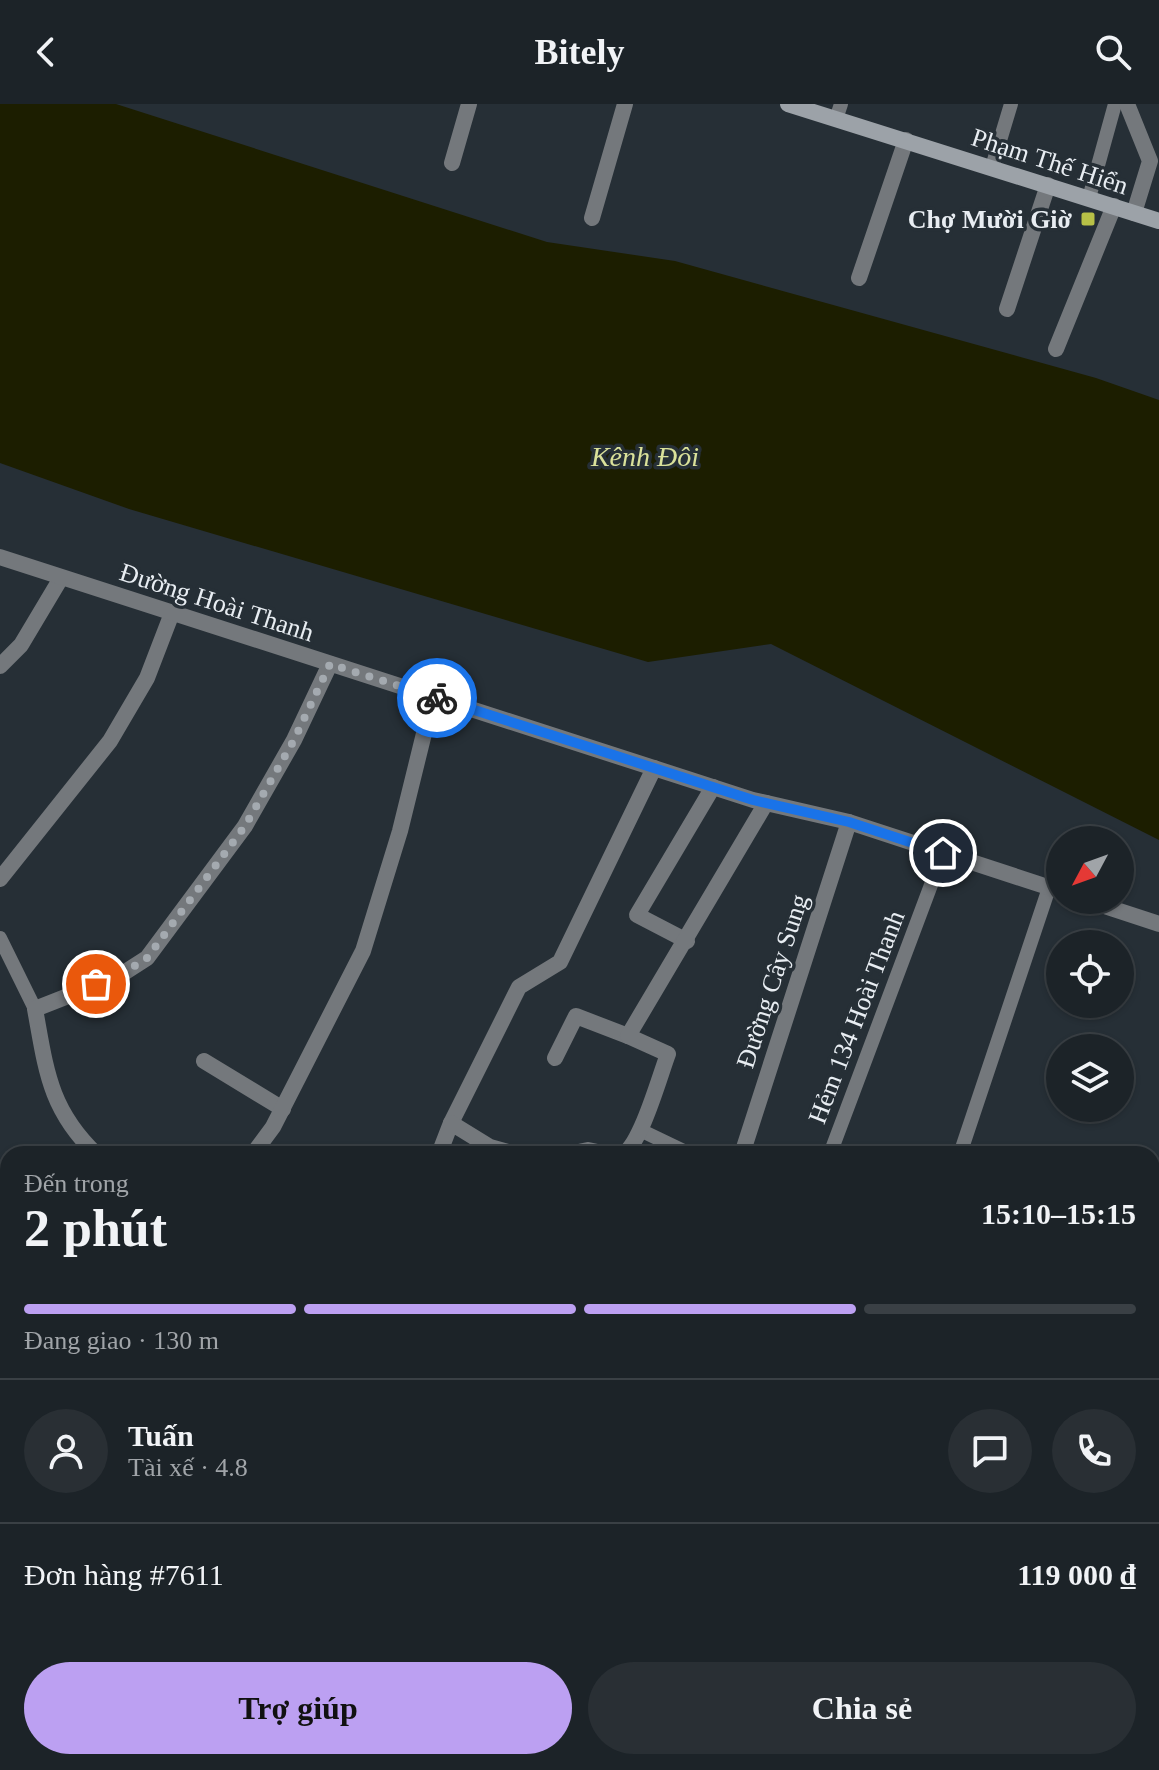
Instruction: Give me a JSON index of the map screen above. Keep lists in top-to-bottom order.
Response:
{
  "streets": {
    "main road": ["Phạm Thế Hiển"],
    "street": ["Đường Hoài Thanh", "Đường Cây Sung"],
    "lane": ["Hẻm 134 Hoài Thanh"]
  },
  "crossings": [
    ["Đường Hoài Thanh", "Đường Cây Sung"],
    ["Đường Hoài Thanh", "Hẻm 134 Hoài Thanh"]
  ],
  "water": ["Kênh Đôi"],
  "places": {
    "transit": ["Chợ Mười Giờ"]
  },
  "north": "bottom left",
  "page": {
    "header": "Bitely",
    "heading": ["2 phút", "Đến trong", "15:10–15:15"],
    "panel": [
      "Tuấn",
      "Tài xế · 4.8",
      "Đơn hàng #7611",
      "119 000 ₫"
    ],
    "bar": "Đang giao · 130 m",
    "buttons": ["Trợ giúp", "Chia sẻ"]
  }
}
